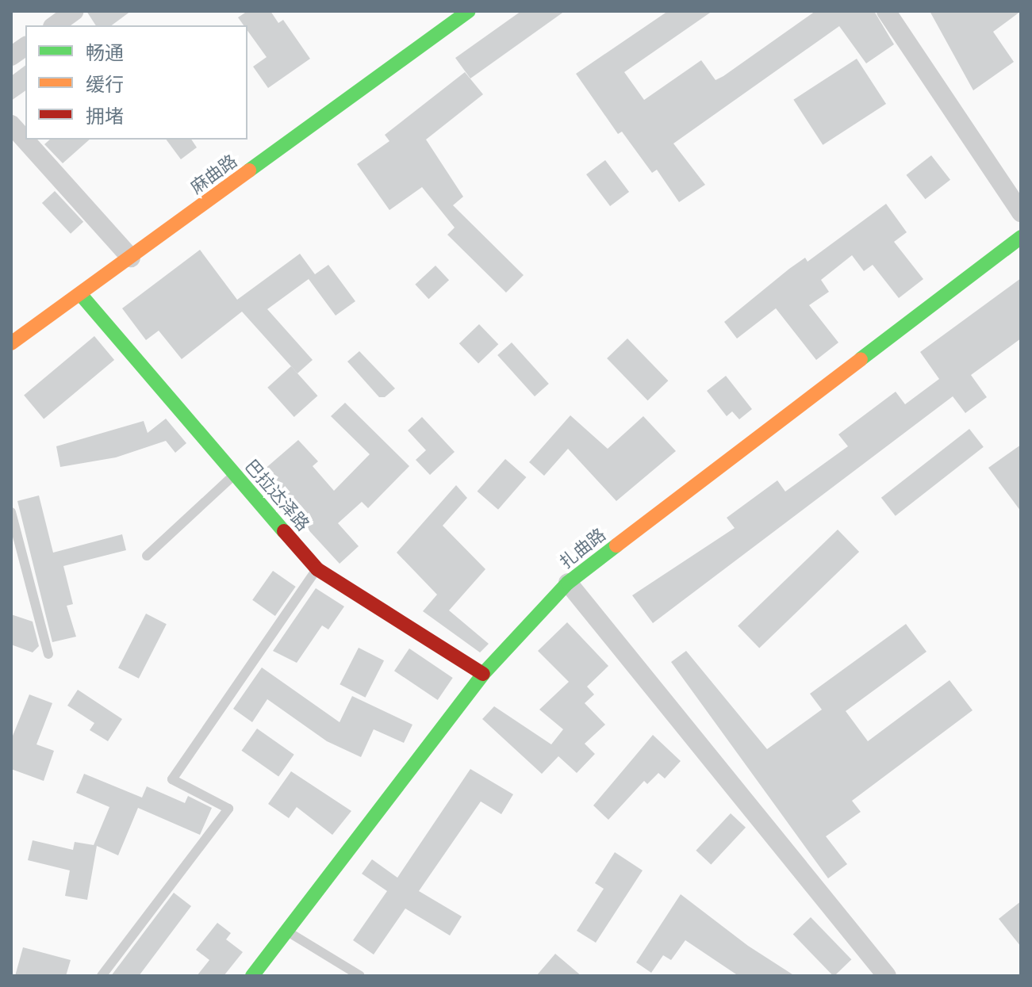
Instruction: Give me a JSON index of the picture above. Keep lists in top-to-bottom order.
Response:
{
  "streets": {
    "street": ["麻曲路", "巴拉达泽路", "扎曲路"]
  },
  "crossings": [
    ["麻曲路", "巴拉达泽路"],
    ["巴拉达泽路", "扎曲路"]
  ],
  "legend": ["畅通", "缓行", "拥堵"]
}
